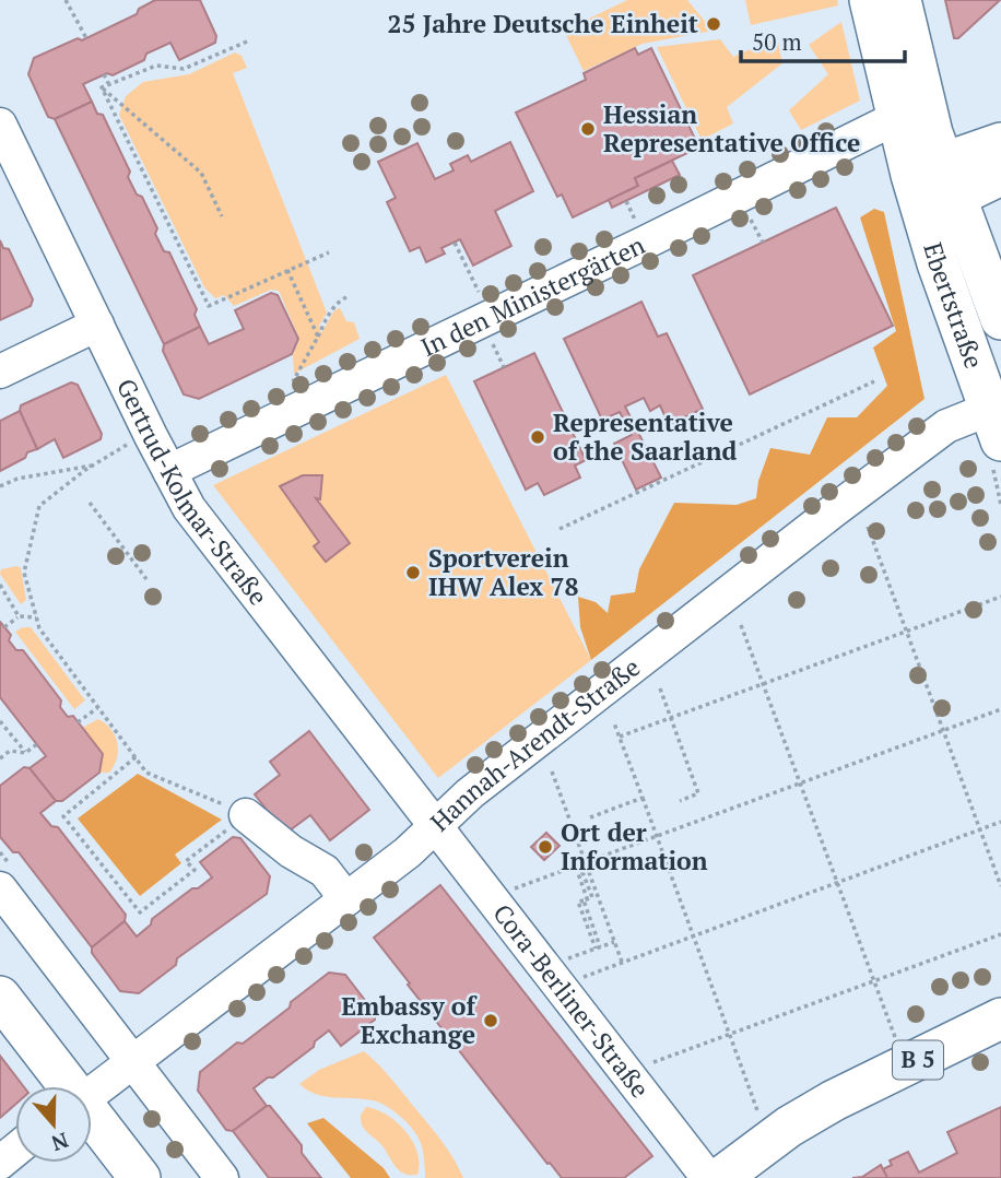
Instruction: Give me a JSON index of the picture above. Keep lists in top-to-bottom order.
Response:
{
  "streets": {
    "main road": ["Ebertstraße", "B 5"],
    "street": [
      "In den Ministergärten",
      "Gertrud-Kolmar-Straße",
      "Hannah-Arendt-Straße",
      "Cora-Berliner-Straße"
    ]
  },
  "crossings": [
    ["In den Ministergärten", "Ebertstraße"],
    ["In den Ministergärten", "Gertrud-Kolmar-Straße"],
    ["Ebertstraße", "Hannah-Arendt-Straße"],
    ["Gertrud-Kolmar-Straße", "Hannah-Arendt-Straße"],
    ["Gertrud-Kolmar-Straße", "Cora-Berliner-Straße"],
    ["Hannah-Arendt-Straße", "Cora-Berliner-Straße"]
  ],
  "places": [
    "25 Jahre Deutsche Einheit",
    "Hessian Representative Office",
    "Representative of the Saarland",
    "Sportverein IHW Alex 78",
    "Ort der Information",
    "Embassy of Exchange"
  ],
  "scale_bar": "50 m",
  "north": "bottom"
}
